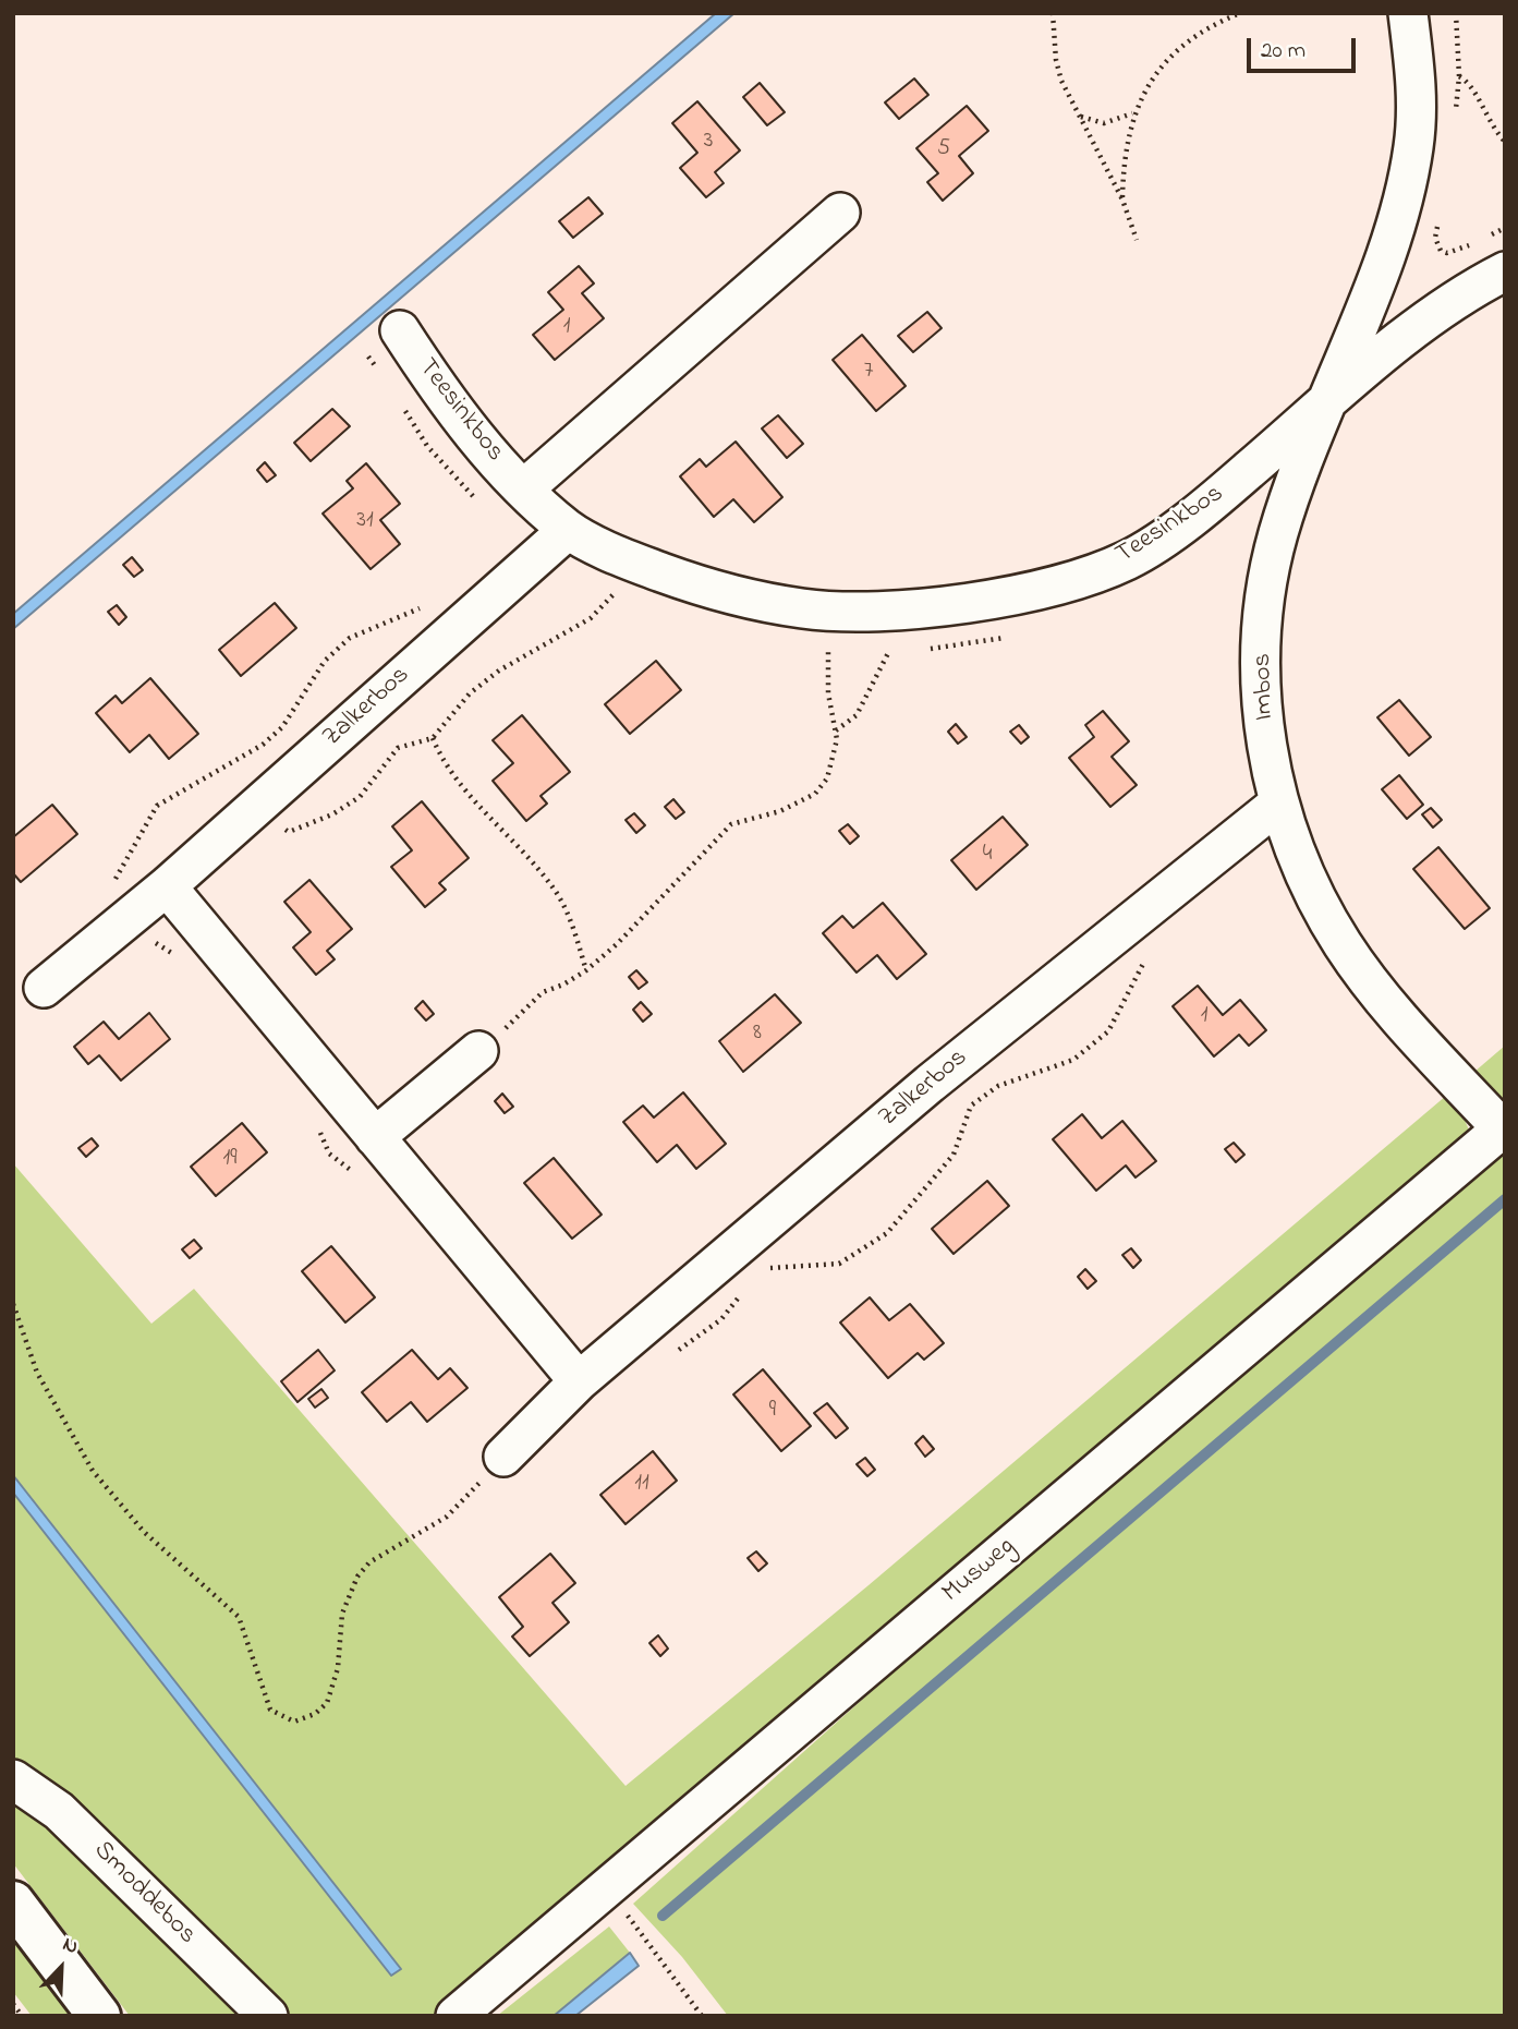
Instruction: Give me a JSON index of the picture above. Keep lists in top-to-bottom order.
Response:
{
  "streets": {
    "street": [
      "Teesinkbos",
      "Imbos",
      "Zalkerbos",
      "Musweg",
      "Smoddebos"
    ]
  },
  "crossings": [
    ["Teesinkbos", "Imbos"],
    ["Teesinkbos", "Zalkerbos"],
    ["Imbos", "Zalkerbos"],
    ["Imbos", "Musweg"]
  ],
  "house_numbers": [
    "3",
    "5",
    "1",
    "7",
    "31",
    "4",
    "1",
    "8",
    "19",
    "9",
    "11"
  ],
  "scale_bar": "20 m",
  "north": "top right"
}
